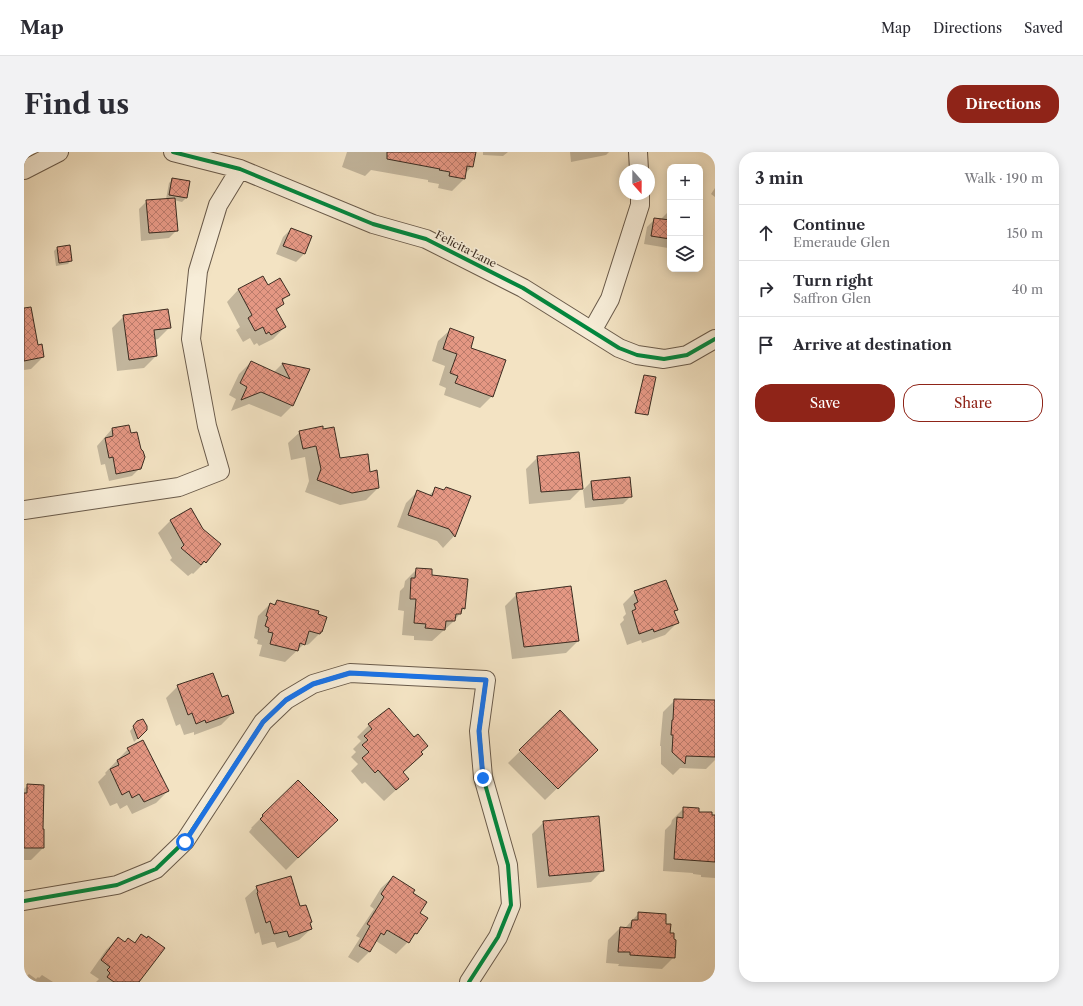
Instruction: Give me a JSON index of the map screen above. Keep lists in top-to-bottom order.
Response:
{
  "streets": {
    "street": ["Felicita Lane"]
  },
  "north": "bottom",
  "page": {
    "header": "Map",
    "nav": ["Map", "Directions", "Saved"],
    "buttons": [
      "Directions",
      ["Save", "Share"]
    ],
    "title": "Find us",
    "heading": ["3 min", "Walk · 190 m"],
    "map_buttons": ["+", "−"],
    "list": [
      ["Continue", "Emeraude Glen", "150 m"],
      ["Turn right", "Saffron Glen", "40 m"],
      "Arrive at destination"
    ]
  }
}
